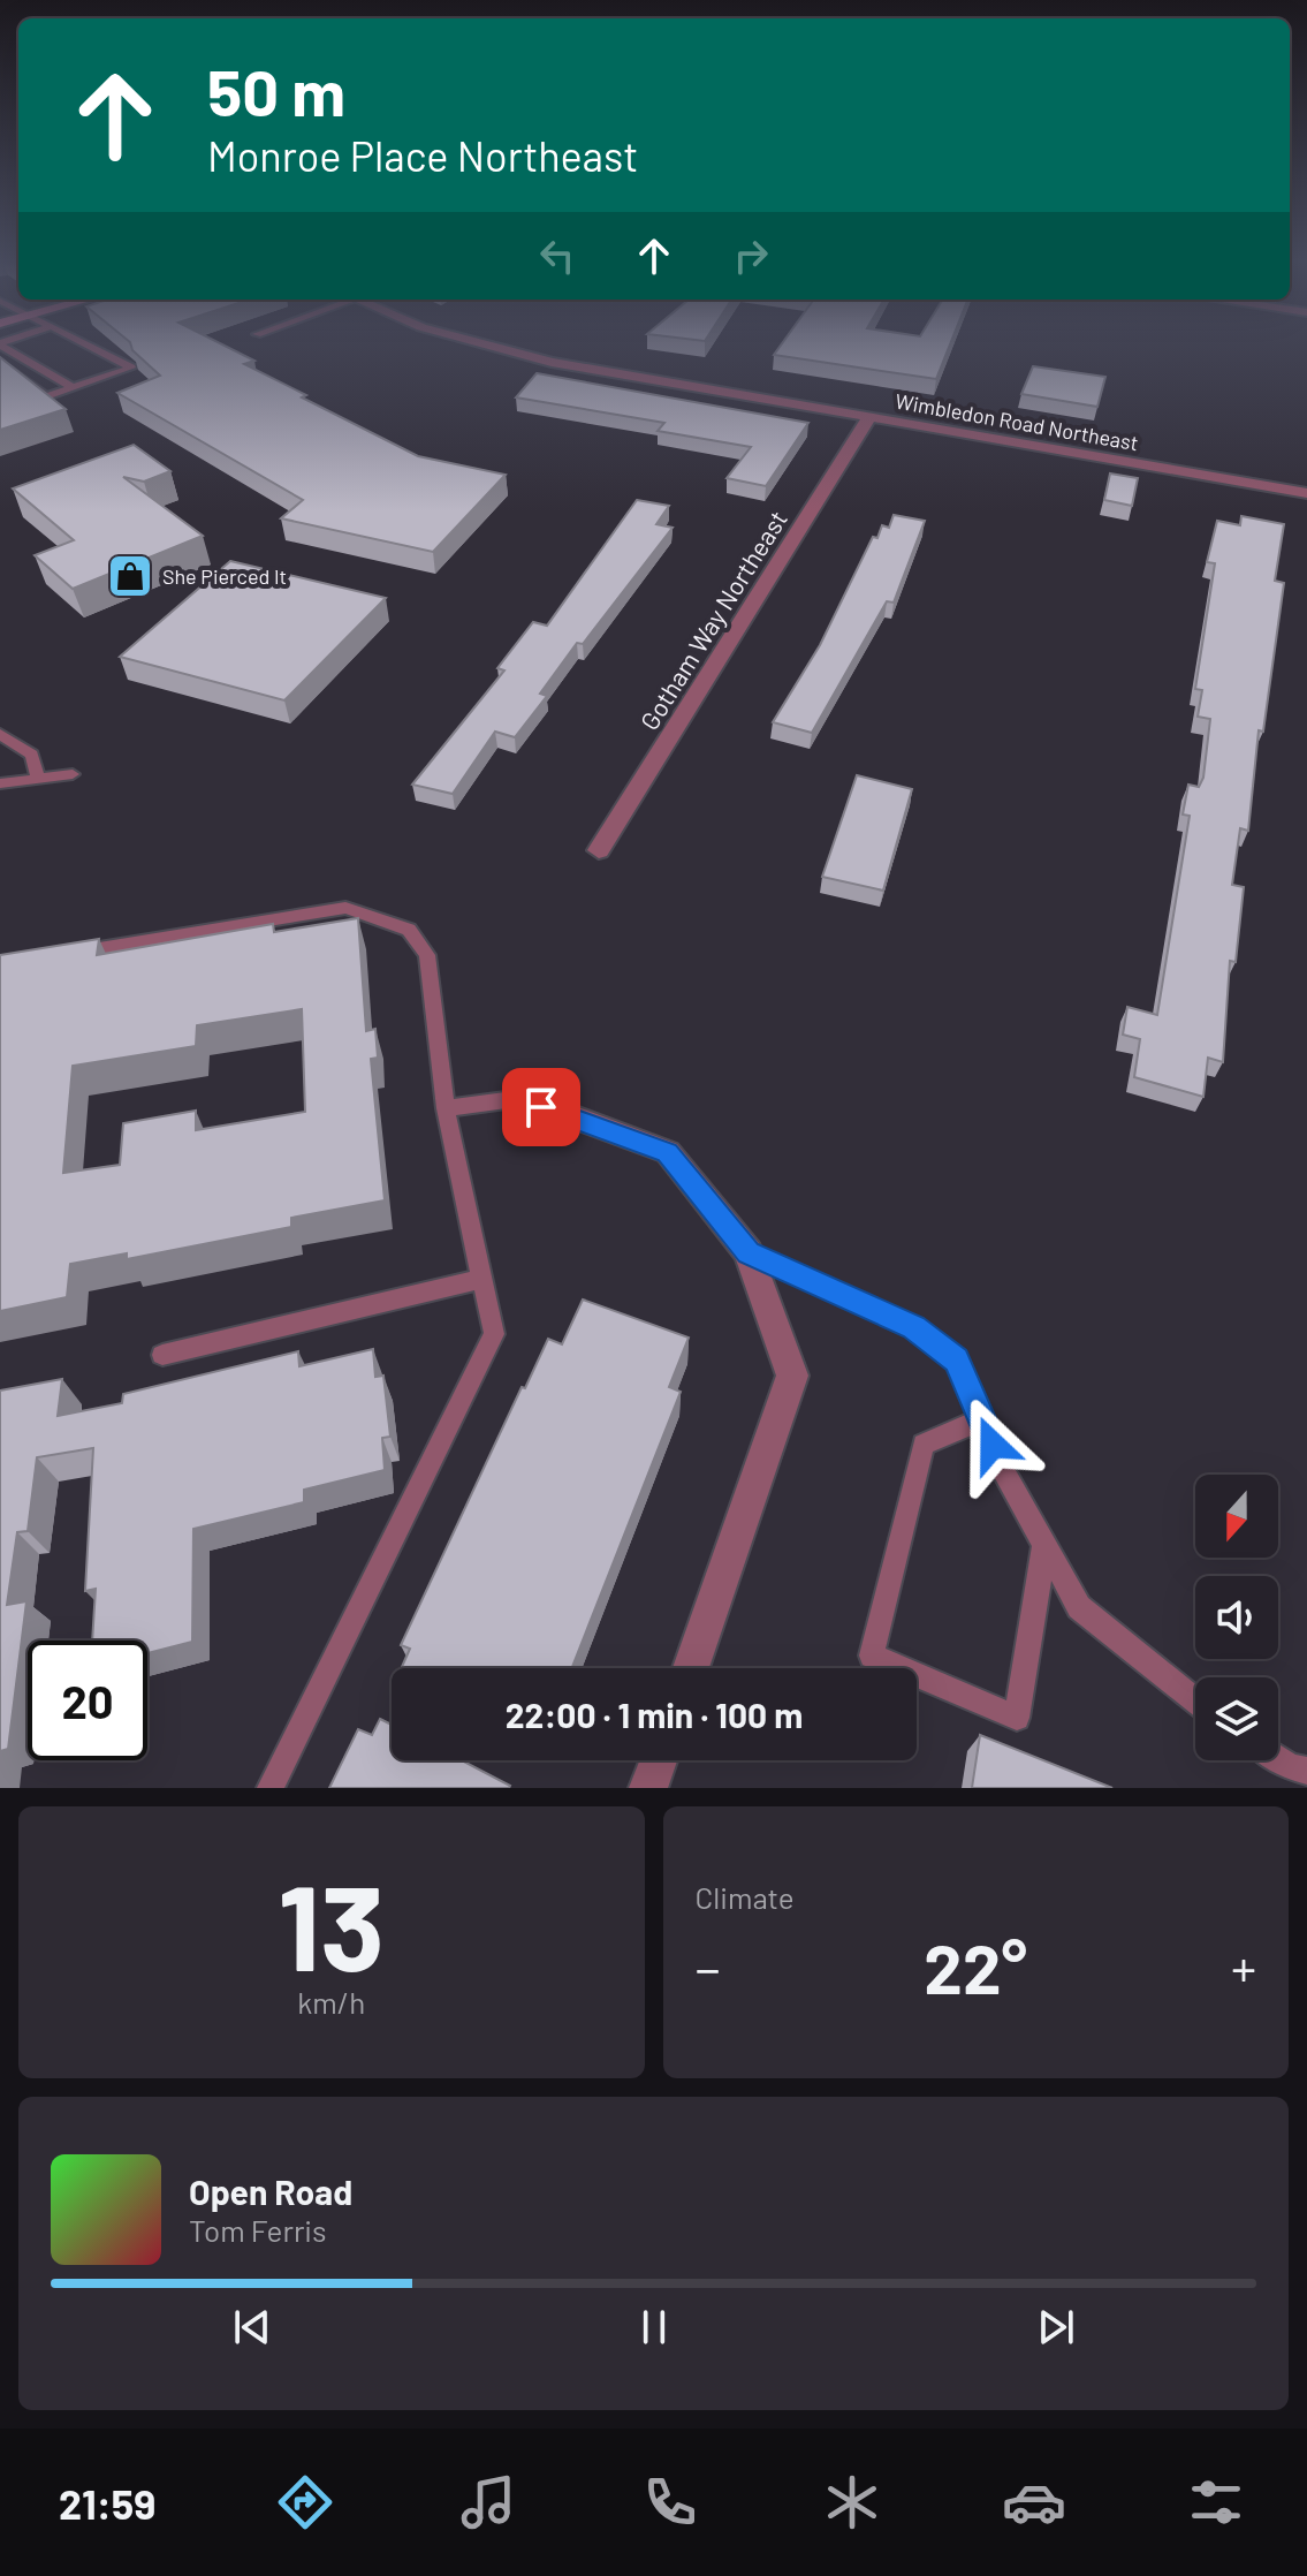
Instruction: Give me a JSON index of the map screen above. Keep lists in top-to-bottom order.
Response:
{
  "streets": {
    "street": ["Wimbledon Road Northeast", "Gotham Way Northeast"]
  },
  "crossings": [
    ["Wimbledon Road Northeast", "Gotham Way Northeast"]
  ],
  "places": {
    "shop": ["She Pierced It"]
  },
  "north": "bottom",
  "page": {
    "turn": ["50 m", "Monroe Place Northeast"],
    "limit": "20",
    "trip": "22:00 · 1 min · 100 m",
    "tile": [
      ["13", "km/h"],
      "Climate"
    ],
    "heat": ["−", "22°", "+"],
    "song": ["Open Road", "Tom Ferris"],
    "tabs": "21:59"
  }
}
